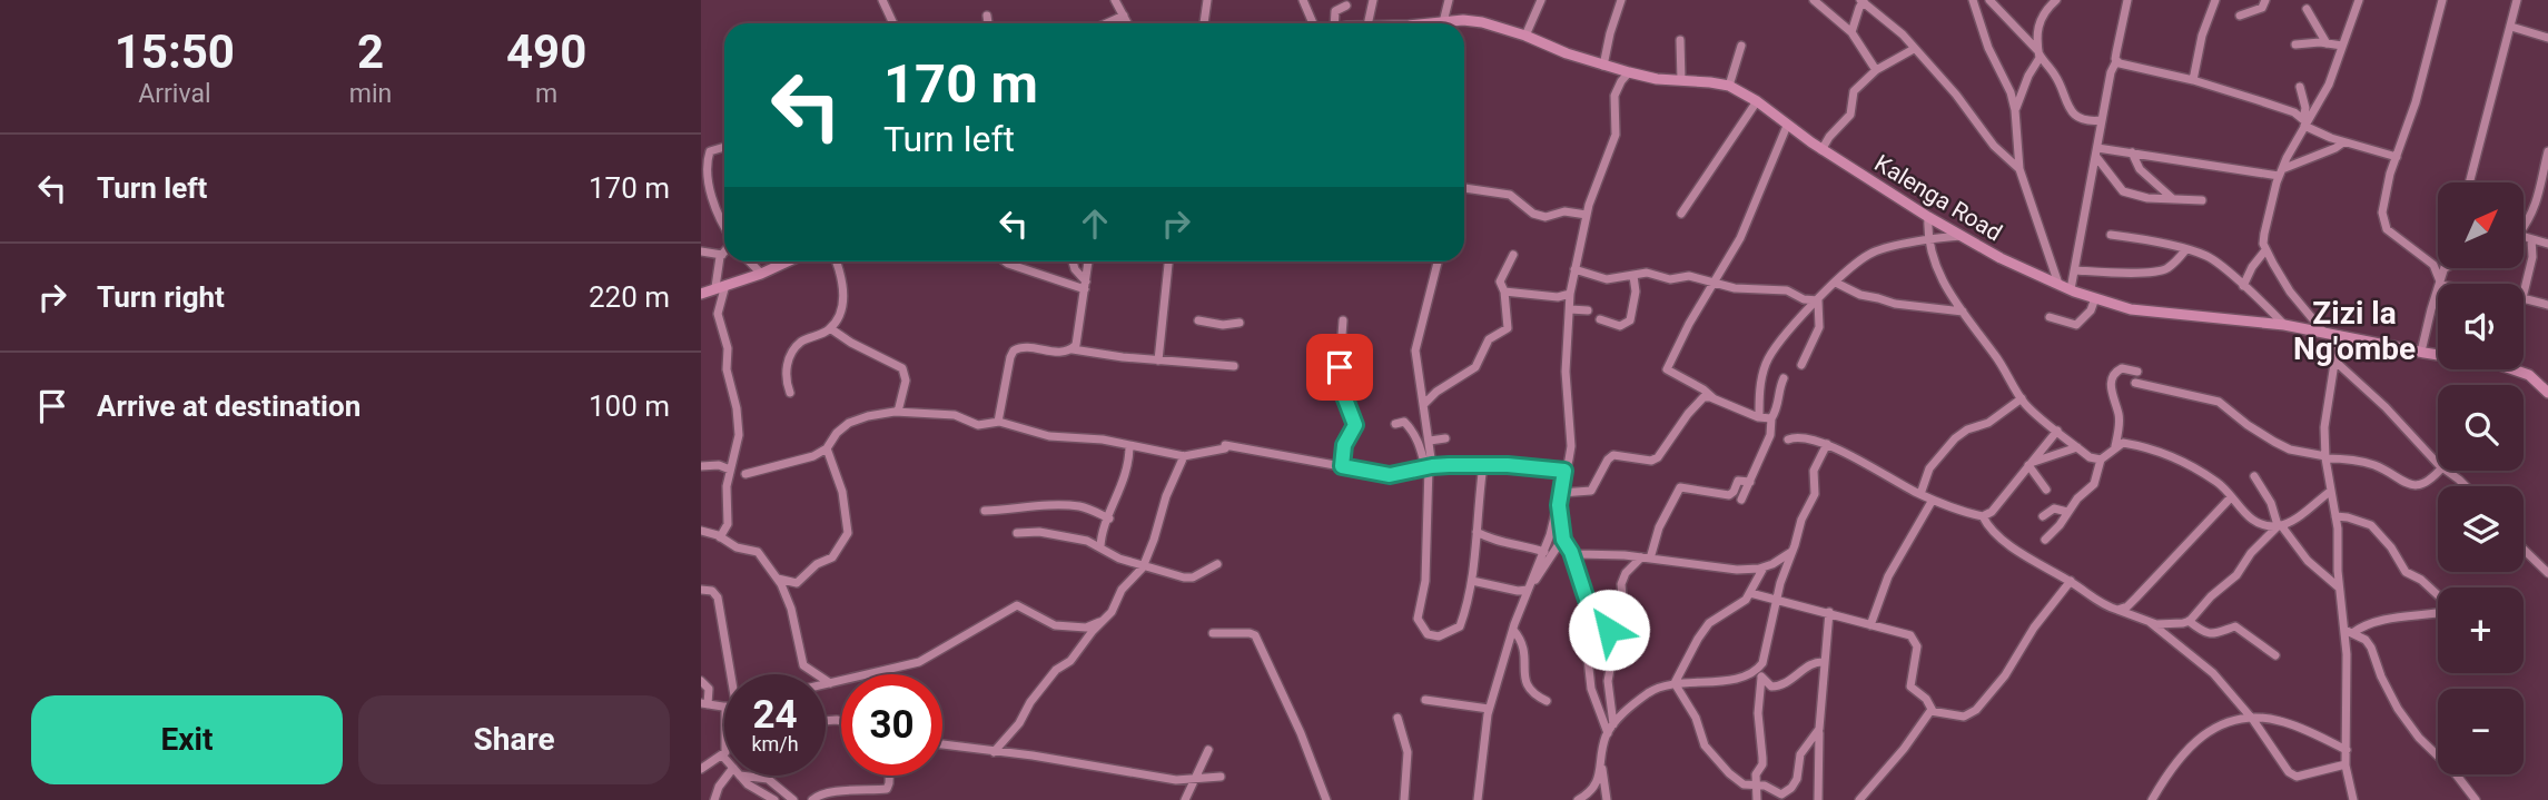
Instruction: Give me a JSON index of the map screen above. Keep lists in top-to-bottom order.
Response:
{
  "streets": {
    "main road": ["Kalenga Road"]
  },
  "districts": ["Zizi la Ng'ombe"],
  "north": "top right",
  "page": {
    "eta": [
      "15:50",
      "Arrival",
      "2",
      "min",
      "490",
      "m"
    ],
    "turn": ["170 m", "Turn left"],
    "list": [
      {
        "name": "Turn left",
        "value": "170 m"
      },
      {
        "name": "Turn right",
        "value": "220 m"
      },
      {
        "name": "Arrive at destination",
        "value": "100 m"
      }
    ],
    "map_buttons": ["+", "−"],
    "speed": "24 km/h",
    "limit": "30",
    "buttons": ["Exit", "Share"]
  }
}
